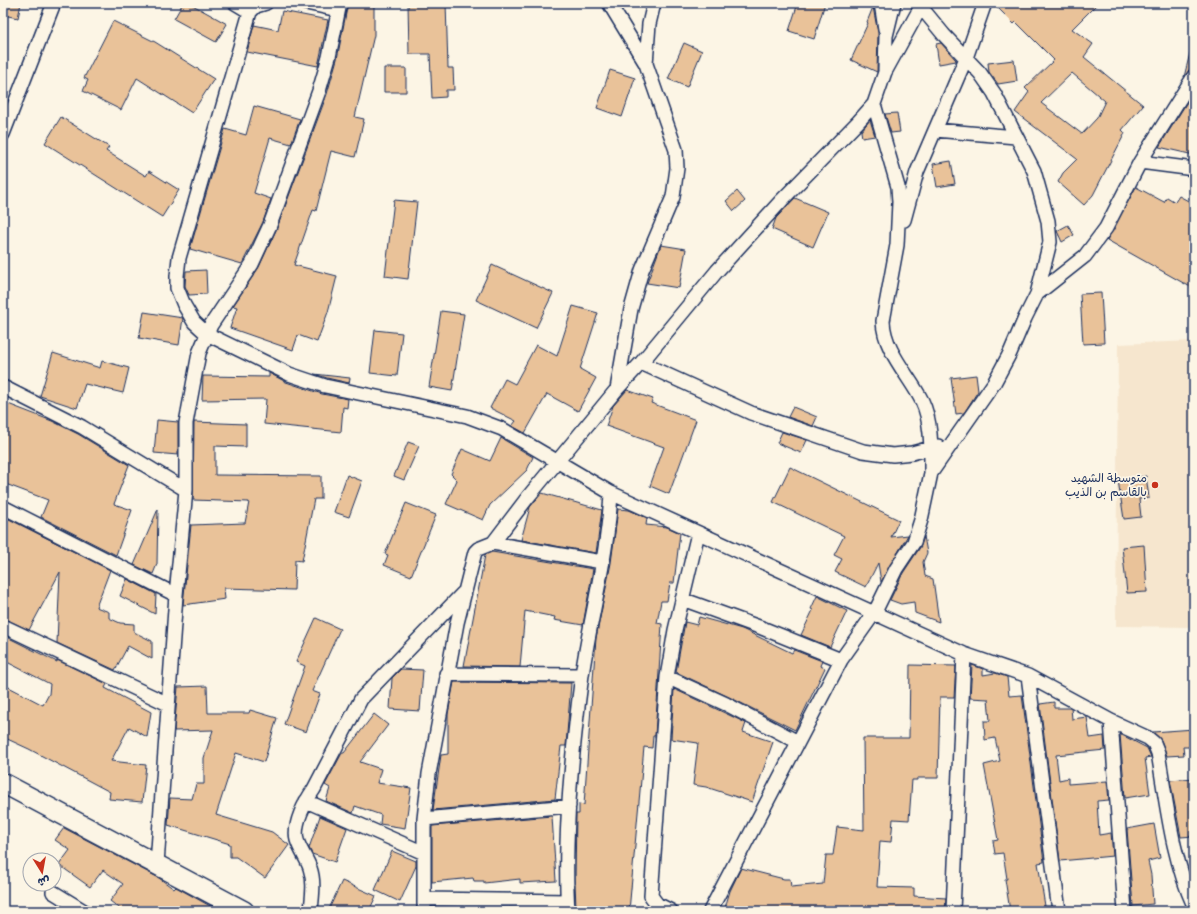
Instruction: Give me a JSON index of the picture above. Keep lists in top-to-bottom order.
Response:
{
  "places": ["متوسطة الشهيد بالقاسم بن الذيب"],
  "north": "bottom"
}
